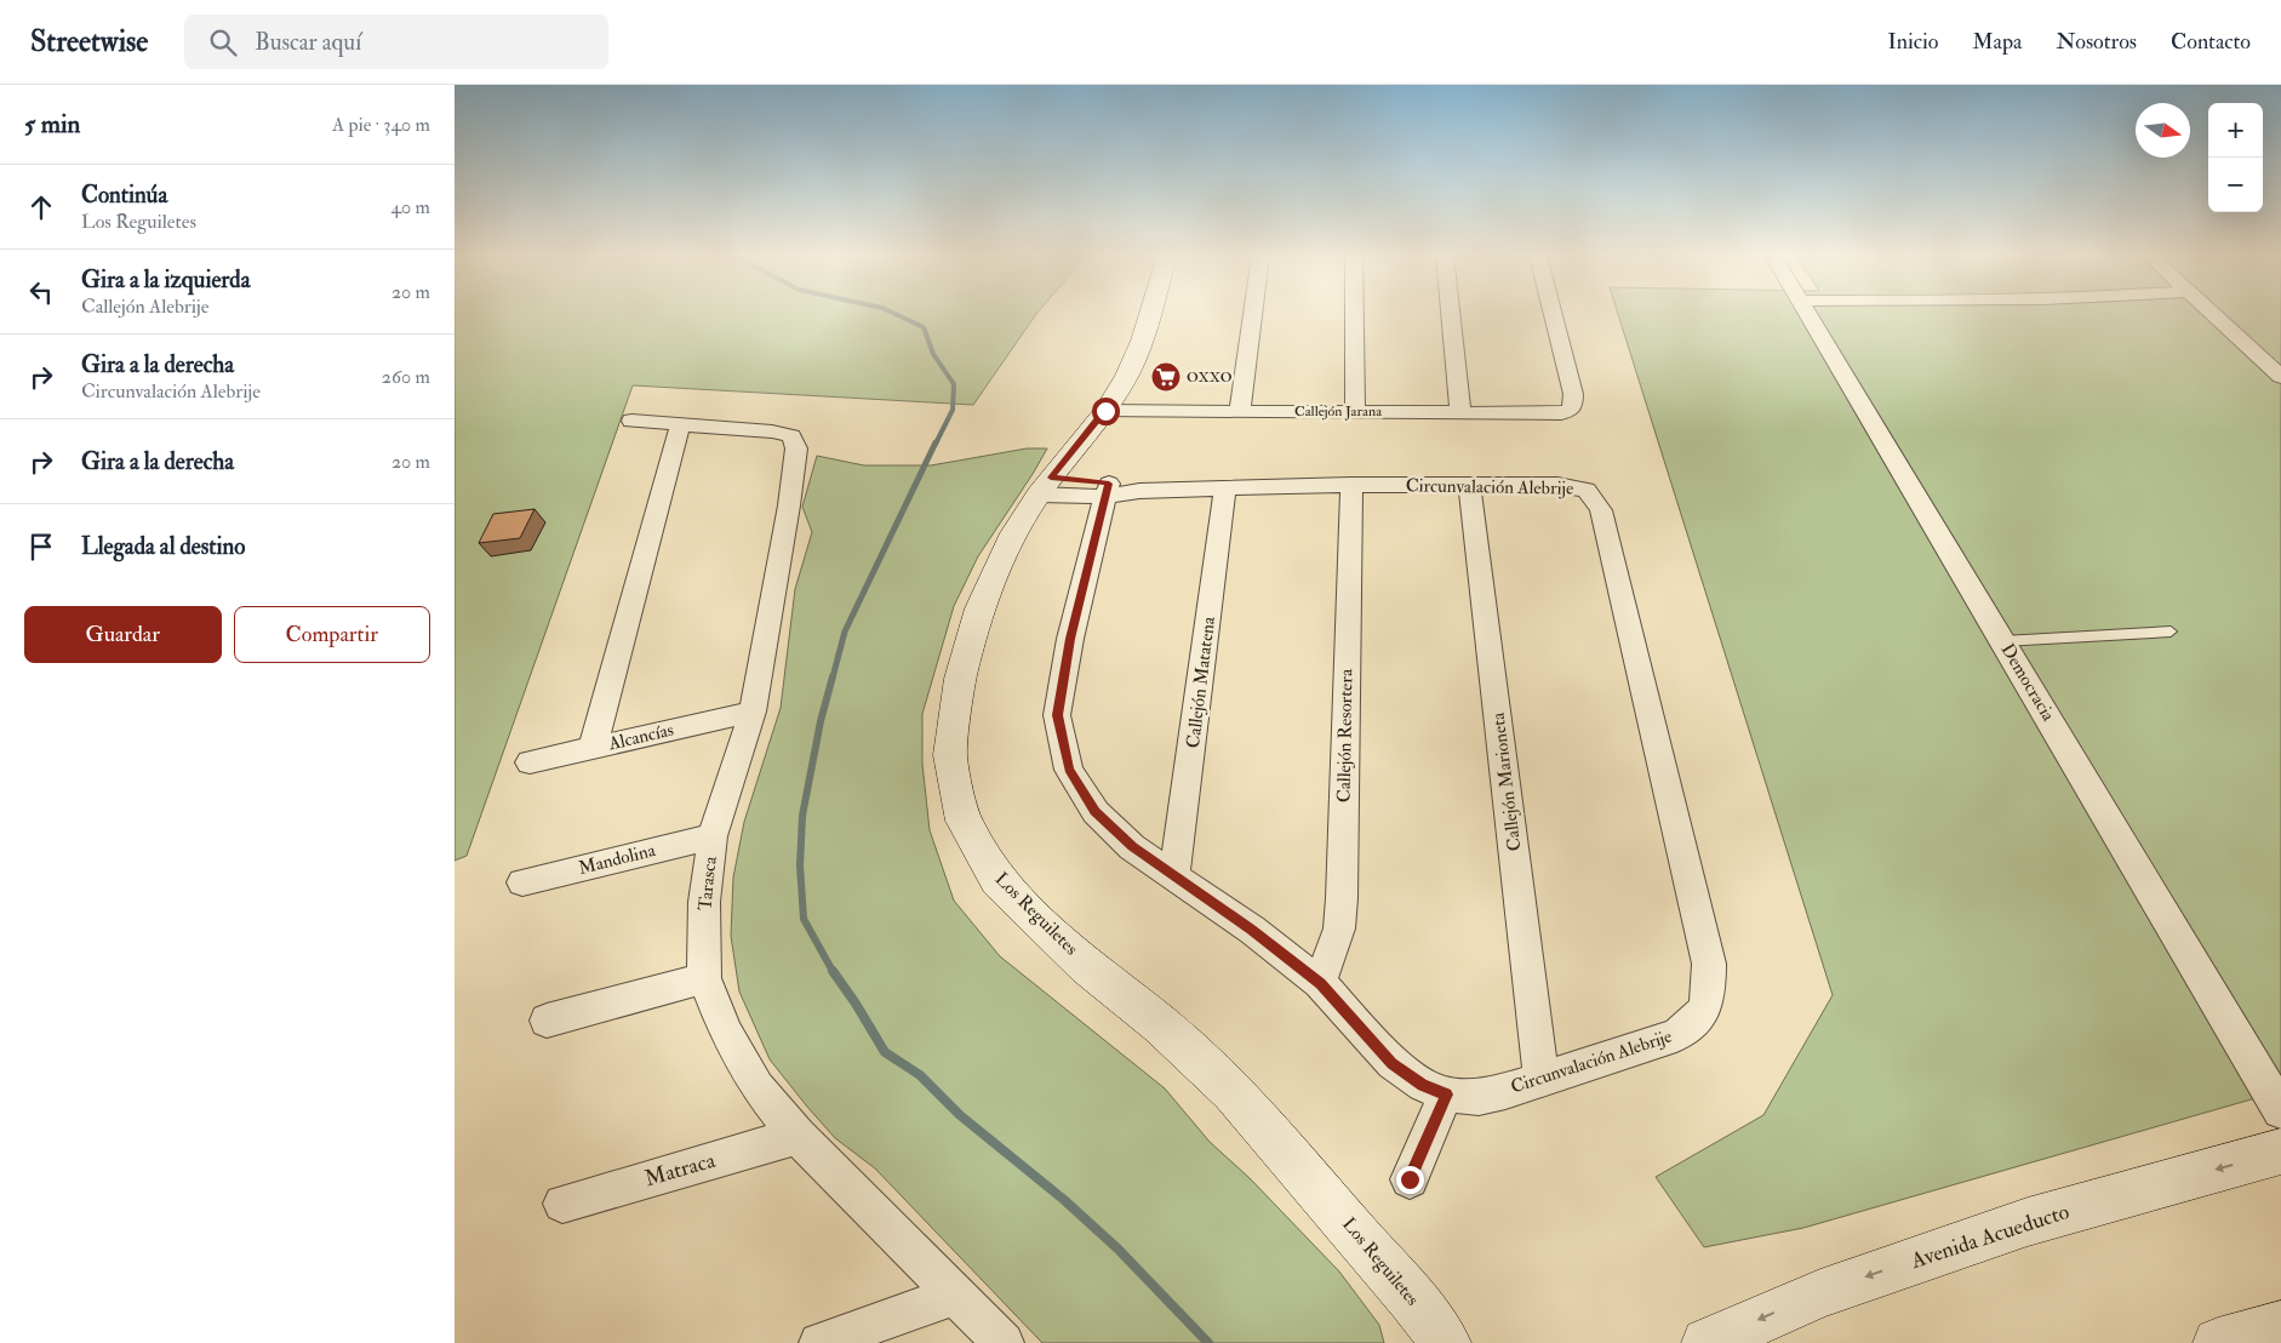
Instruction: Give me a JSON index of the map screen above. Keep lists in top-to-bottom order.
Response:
{
  "streets": {
    "street": [
      "Callejón Jarana",
      "Circunvalación Alebrije",
      "Callejón Matatena",
      "Democracia",
      "Callejón Resortera",
      "Alcancías",
      "Callejón Marioneta",
      "Mandolina",
      "Tarasca",
      "Los Reguiletes",
      "Matraca",
      "Avenida Acueducto"
    ]
  },
  "crossings": [
    ["Callejón Jarana", "Los Reguiletes"],
    ["Circunvalación Alebrije", "Callejón Matatena"],
    ["Circunvalación Alebrije", "Callejón Resortera"],
    ["Circunvalación Alebrije", "Callejón Marioneta"],
    ["Alcancías", "Tarasca"],
    ["Mandolina", "Tarasca"],
    ["Tarasca", "Matraca"]
  ],
  "one_way": ["Avenida Acueducto"],
  "places": {
    "supermarket": ["OXXO"]
  },
  "north": "right",
  "page": {
    "header": "Streetwise",
    "search": "Buscar aquí",
    "nav": [
      "Inicio",
      "Mapa",
      "Nosotros",
      "Contacto"
    ],
    "heading": ["5 min", "A pie · 340 m"],
    "map_buttons": ["+", "−"],
    "list": [
      ["Continúa", "Los Reguiletes", "40 m"],
      ["Gira a la izquierda", "Callejón Alebrije", "20 m"],
      ["Gira a la derecha", "Circunvalación Alebrije", "260 m"],
      ["Gira a la derecha", "20 m"],
      "Llegada al destino"
    ],
    "buttons": ["Guardar", "Compartir"]
  }
}
